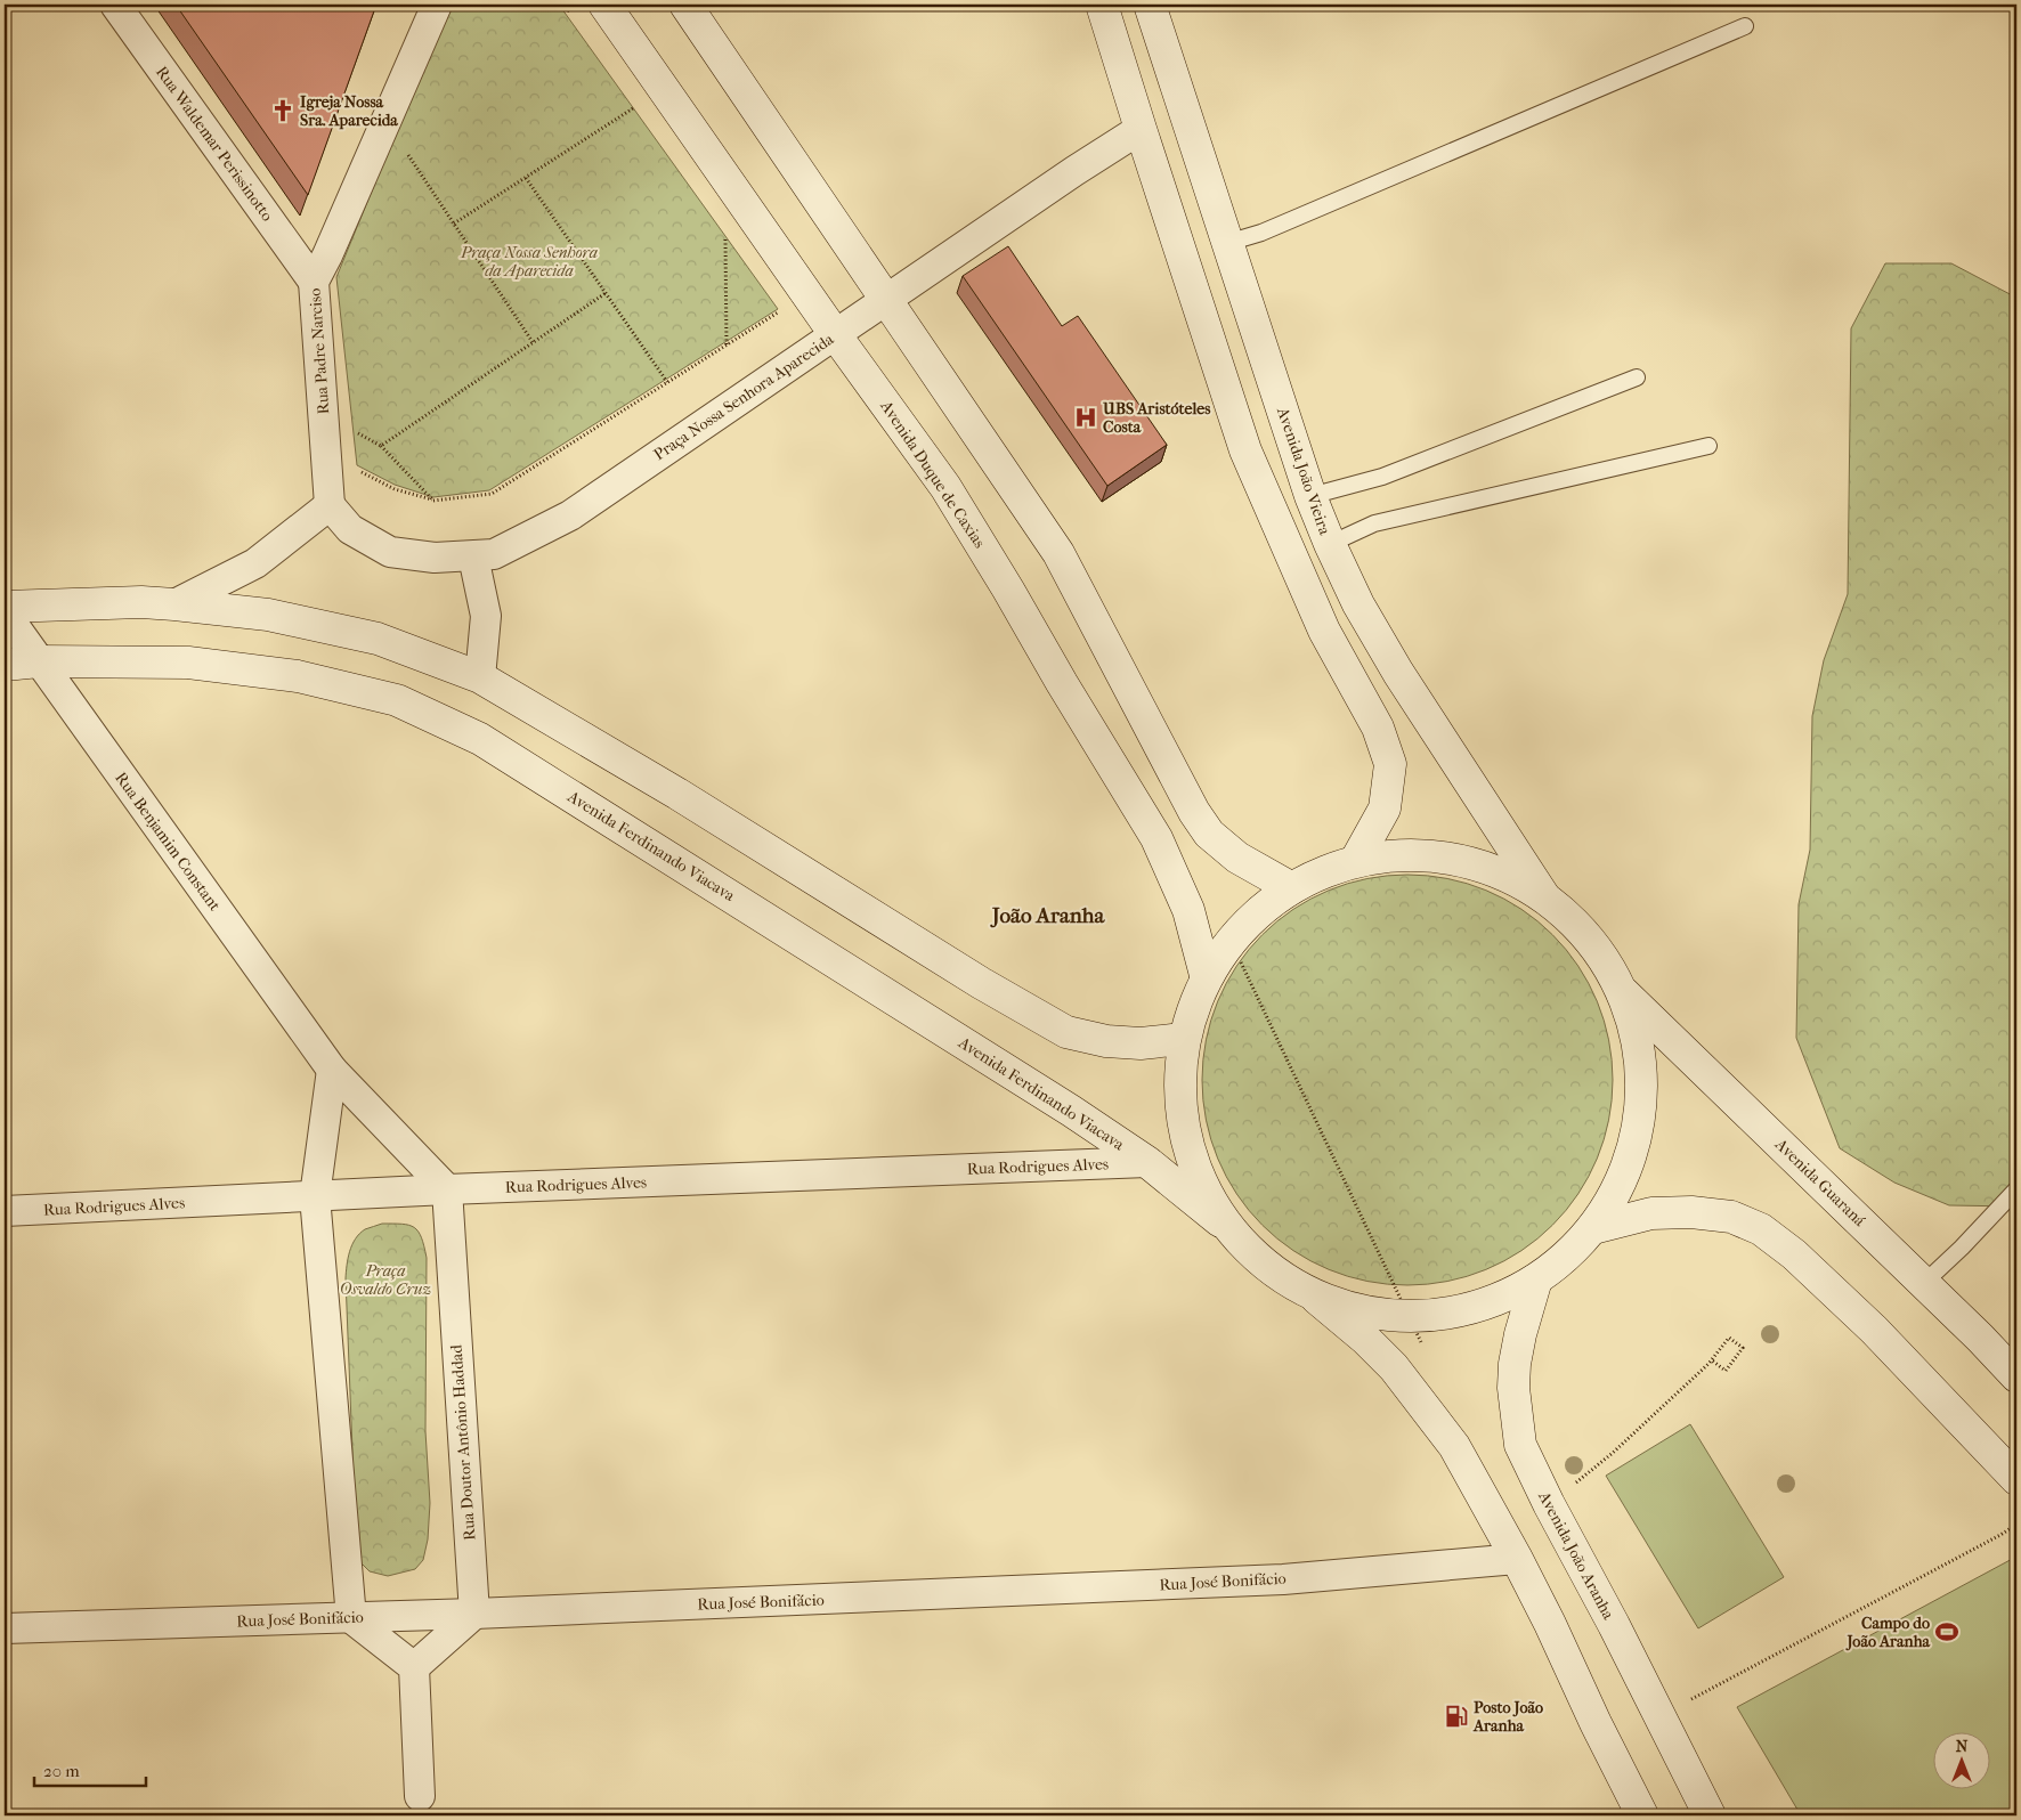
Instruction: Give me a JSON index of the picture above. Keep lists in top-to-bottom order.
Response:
{
  "streets": {
    "street": [
      "Rua Waldemar Perissinotto",
      "Rua Padre Narciso",
      "Praça Nossa Senhora Aparecida",
      "Avenida João Vieira",
      "Avenida Duque de Caxias",
      "Rua Benjamim Constant",
      "Avenida Ferdinando Viacava",
      "Rua Rodrigues Alves",
      "Avenida Guaraná",
      "Rua Doutor Antônio Haddad",
      "Avenida João Aranha",
      "Rua José Bonifácio"
    ]
  },
  "crossings": [
    ["Rua Waldemar Perissinotto", "Rua Padre Narciso"],
    ["Rua Padre Narciso", "Praça Nossa Senhora Aparecida"],
    ["Praça Nossa Senhora Aparecida", "Avenida Duque de Caxias"],
    ["Rua Benjamim Constant", "Avenida Ferdinando Viacava"],
    ["Rua Benjamim Constant", "Rua Rodrigues Alves"],
    ["Rua Benjamim Constant", "Rua Doutor Antônio Haddad"],
    ["Avenida Ferdinando Viacava", "Rua Rodrigues Alves"],
    ["Rua Rodrigues Alves", "Rua Doutor Antônio Haddad"],
    ["Rua Doutor Antônio Haddad", "Rua José Bonifácio"]
  ],
  "districts": ["João Aranha"],
  "parks": ["Praça Nossa Senhora da Aparecida", "Praça Osvaldo Cruz"],
  "places": {
    "church": ["Igreja Nossa Sra. Aparecida"],
    "hospital": ["UBS Aristóteles Costa"],
    "sports": ["Campo do João Aranha"],
    "fuel station": ["Posto João Aranha"]
  },
  "scale_bar": "20 m",
  "north": "top"
}
